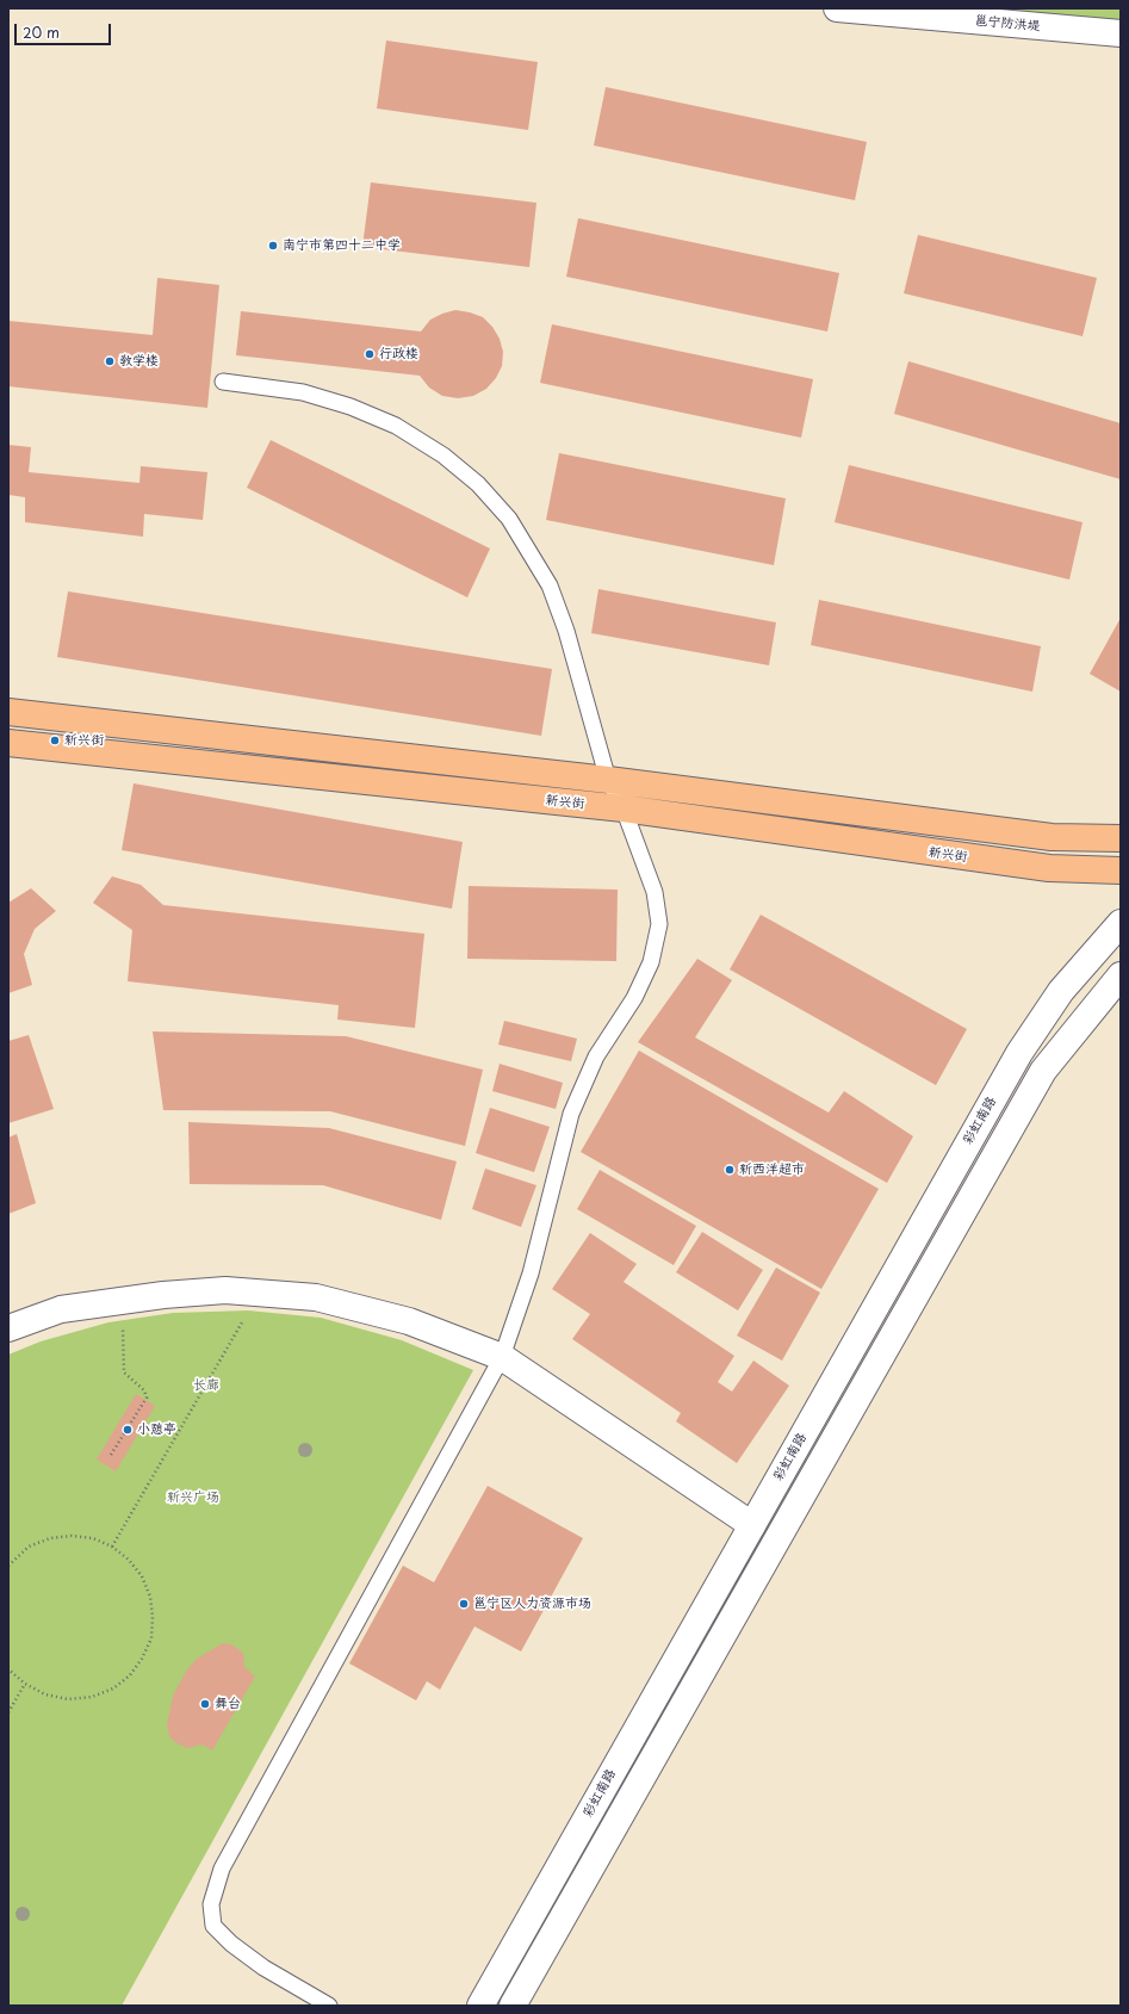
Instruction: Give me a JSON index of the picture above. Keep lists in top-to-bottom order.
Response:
{
  "streets": {
    "main road": ["新兴街"],
    "street": ["邕宁防洪堤", "彩虹南路"]
  },
  "parks": ["长廊", "新兴广场"],
  "places": [
    "南宁市第四十二中学",
    "行政楼",
    "教学楼",
    "新兴街",
    "新西洋超市",
    "小憩亭",
    "邕宁区人力资源市场",
    "舞台"
  ],
  "scale_bar": "20 m"
}
